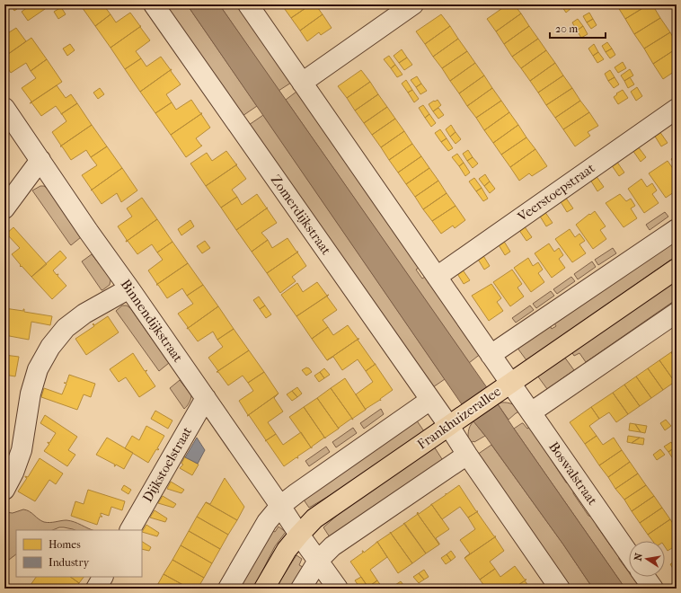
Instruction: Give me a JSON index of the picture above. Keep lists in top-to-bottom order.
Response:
{
  "streets": {
    "main road": ["Frankhuizerallee"],
    "street": [
      "Veerstoepstraat",
      "Zomerdijkstraat",
      "Binnendijkstraat",
      "Dijkstoelstraat",
      "Boswalstraat"
    ]
  },
  "crossings": [
    ["Zomerdijkstraat", "Frankhuizerallee"],
    ["Binnendijkstraat", "Frankhuizerallee"],
    ["Binnendijkstraat", "Dijkstoelstraat"],
    ["Frankhuizerallee", "Boswalstraat"]
  ],
  "legend": ["Homes", "Industry"],
  "scale_bar": "20 m",
  "north": "left"
}
